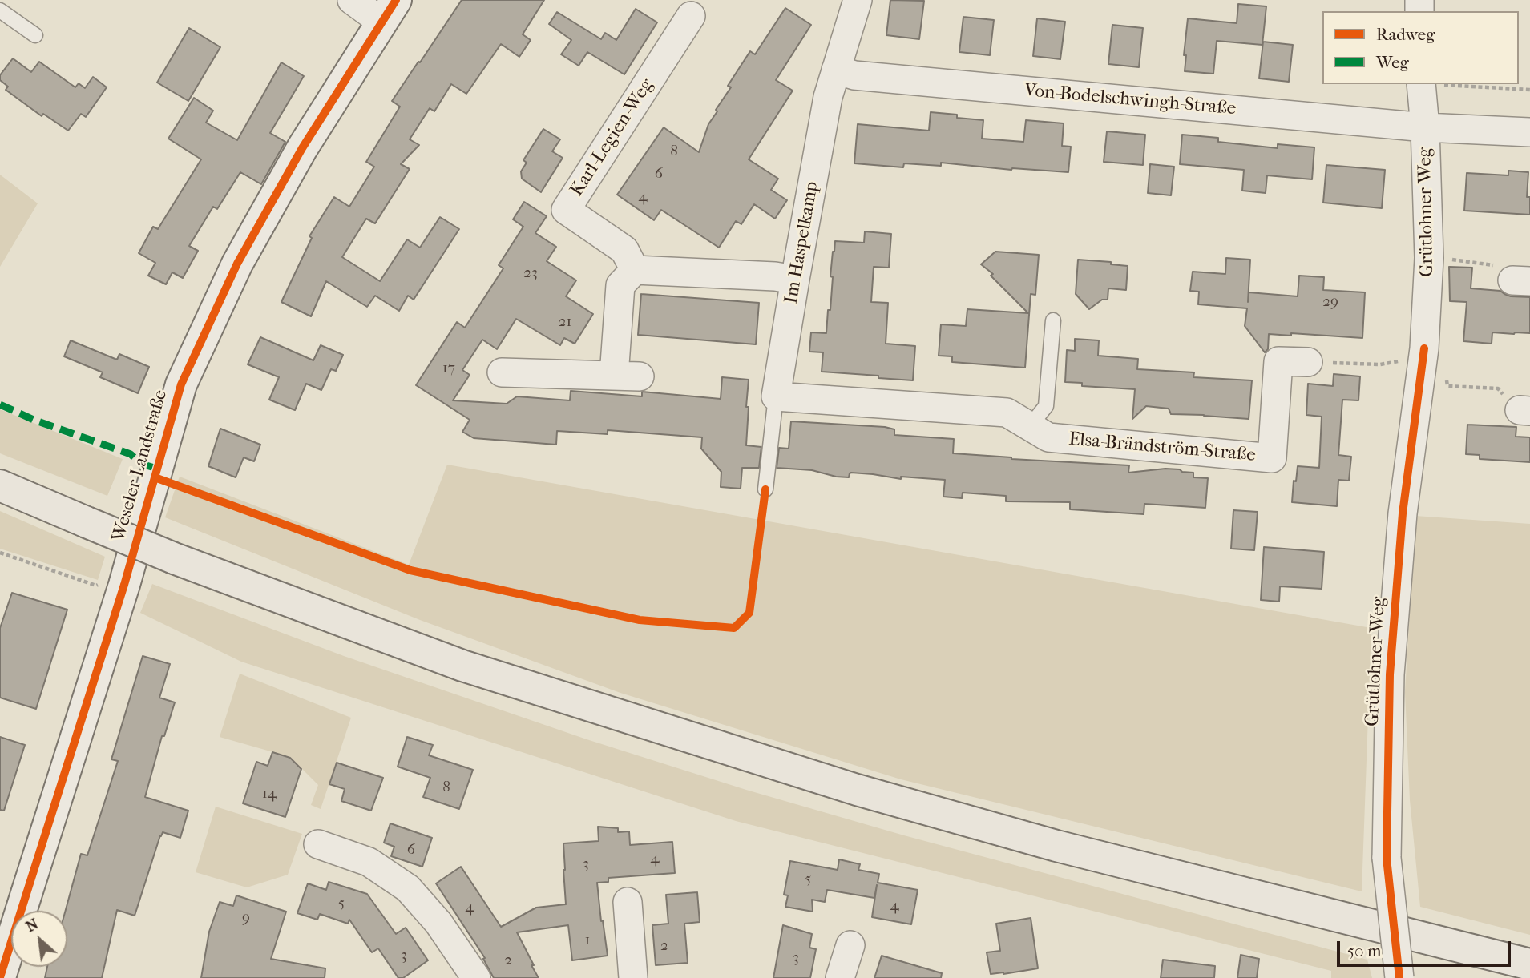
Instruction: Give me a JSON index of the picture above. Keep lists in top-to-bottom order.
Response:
{
  "streets": {
    "street": [
      "Von-Bodelschwingh-Straße",
      "Karl-Legien-Weg",
      "Grütlohner Weg",
      "Im Haspelkamp",
      "Elsa-Brändström-Straße",
      "Weseler Landstraße"
    ]
  },
  "crossings": [
    ["Von-Bodelschwingh-Straße", "Grütlohner Weg"],
    ["Von-Bodelschwingh-Straße", "Im Haspelkamp"],
    ["Im Haspelkamp", "Elsa-Brändström-Straße"]
  ],
  "house_numbers": [
    "8",
    "6",
    "4",
    "23",
    "29",
    "21",
    "17",
    "8",
    "14",
    "6",
    "4",
    "3",
    "5",
    "5",
    "4",
    "4",
    "9",
    "1",
    "2",
    "3",
    "3",
    "2"
  ],
  "legend": ["Radweg", "Weg"],
  "scale_bar": "50 m",
  "north": "top left"
}
